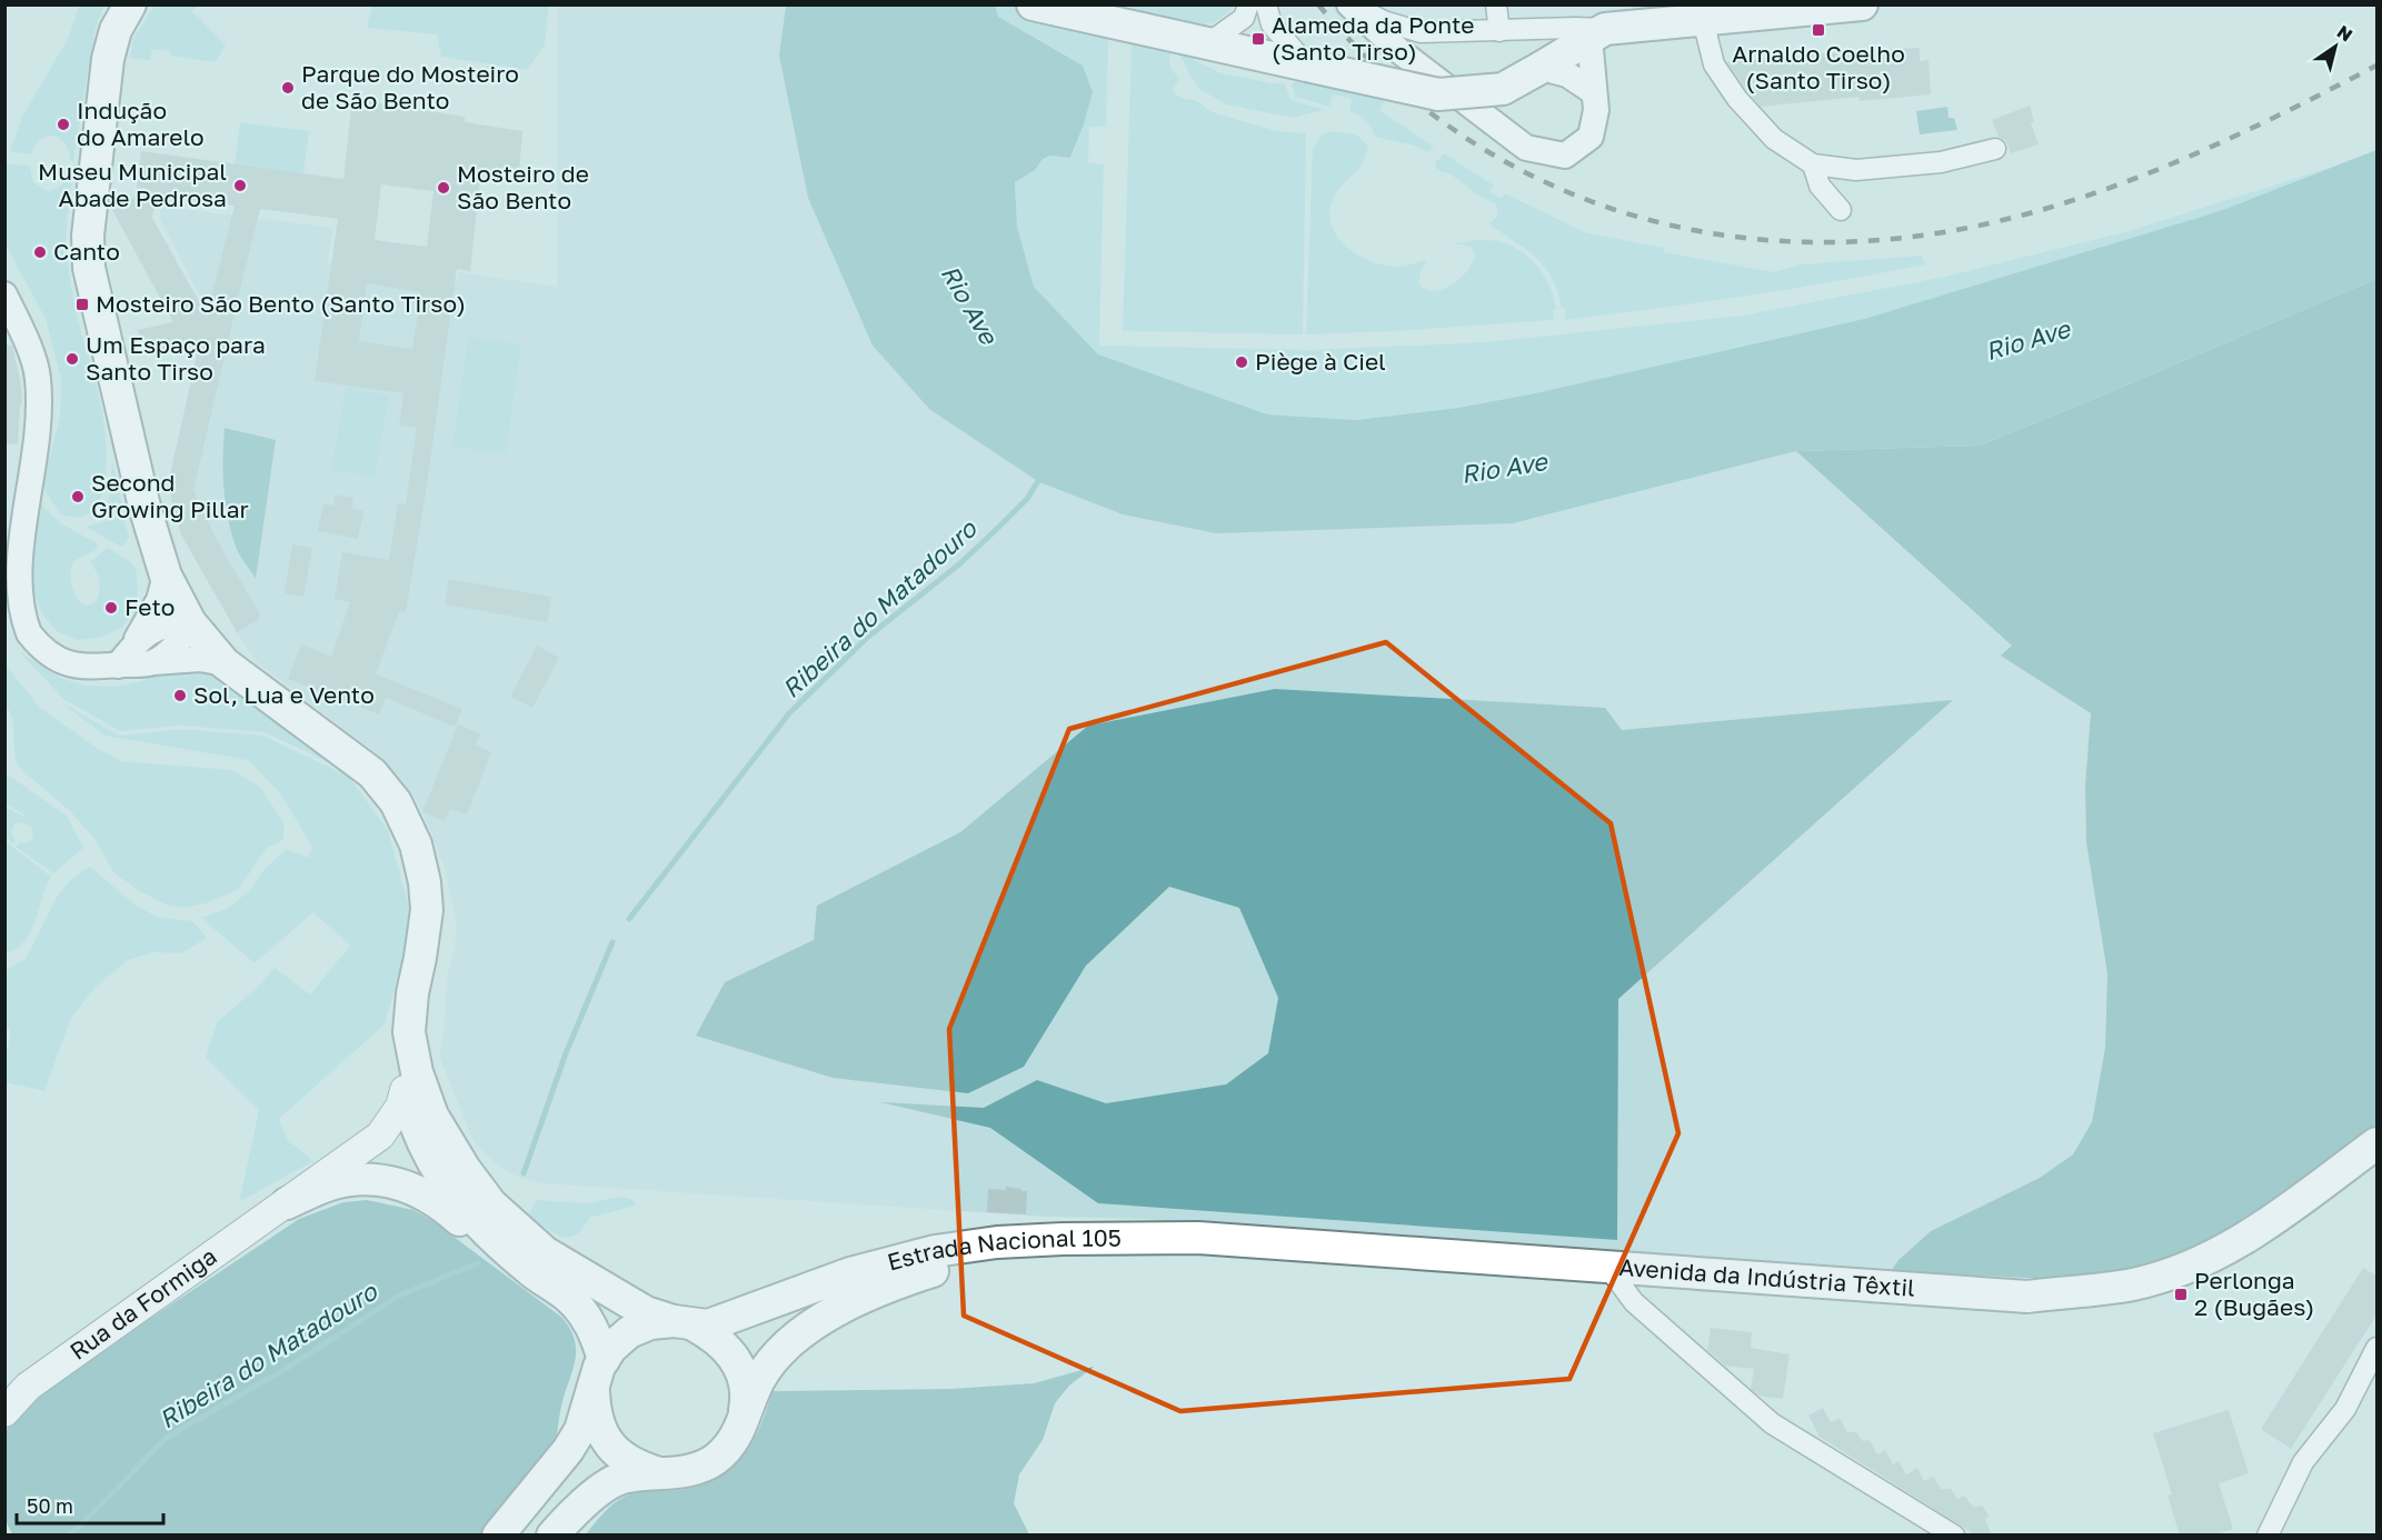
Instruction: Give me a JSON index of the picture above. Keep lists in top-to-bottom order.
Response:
{
  "streets": {
    "main road": ["Estrada Nacional 105", "Avenida da Indústria Têxtil", "Rua da Formiga"]
  },
  "crossings": [
    ["Estrada Nacional 105", "Avenida da Indústria Têxtil"]
  ],
  "water": ["Rio Ave", "Ribeira do Matadouro"],
  "places": {
    "transit": [
      "Arnaldo Coelho (Santo Tirso)",
      "Alameda da Ponte (Santo Tirso)",
      "Mosteiro São Bento (Santo Tirso)",
      "Perlonga 2 (Bugães)"
    ],
    "other": [
      "Parque do Mosteiro de São Bento",
      "Indução do Amarelo",
      "Museu Municipal Abade Pedrosa",
      "Mosteiro de São Bento",
      "Canto",
      "Um Espaço para Santo Tirso",
      "Piège à Ciel",
      "Second Growing Pillar",
      "Feto",
      "Sol, Lua e Vento"
    ]
  },
  "scale_bar": "50 m",
  "north": "top right"
}
